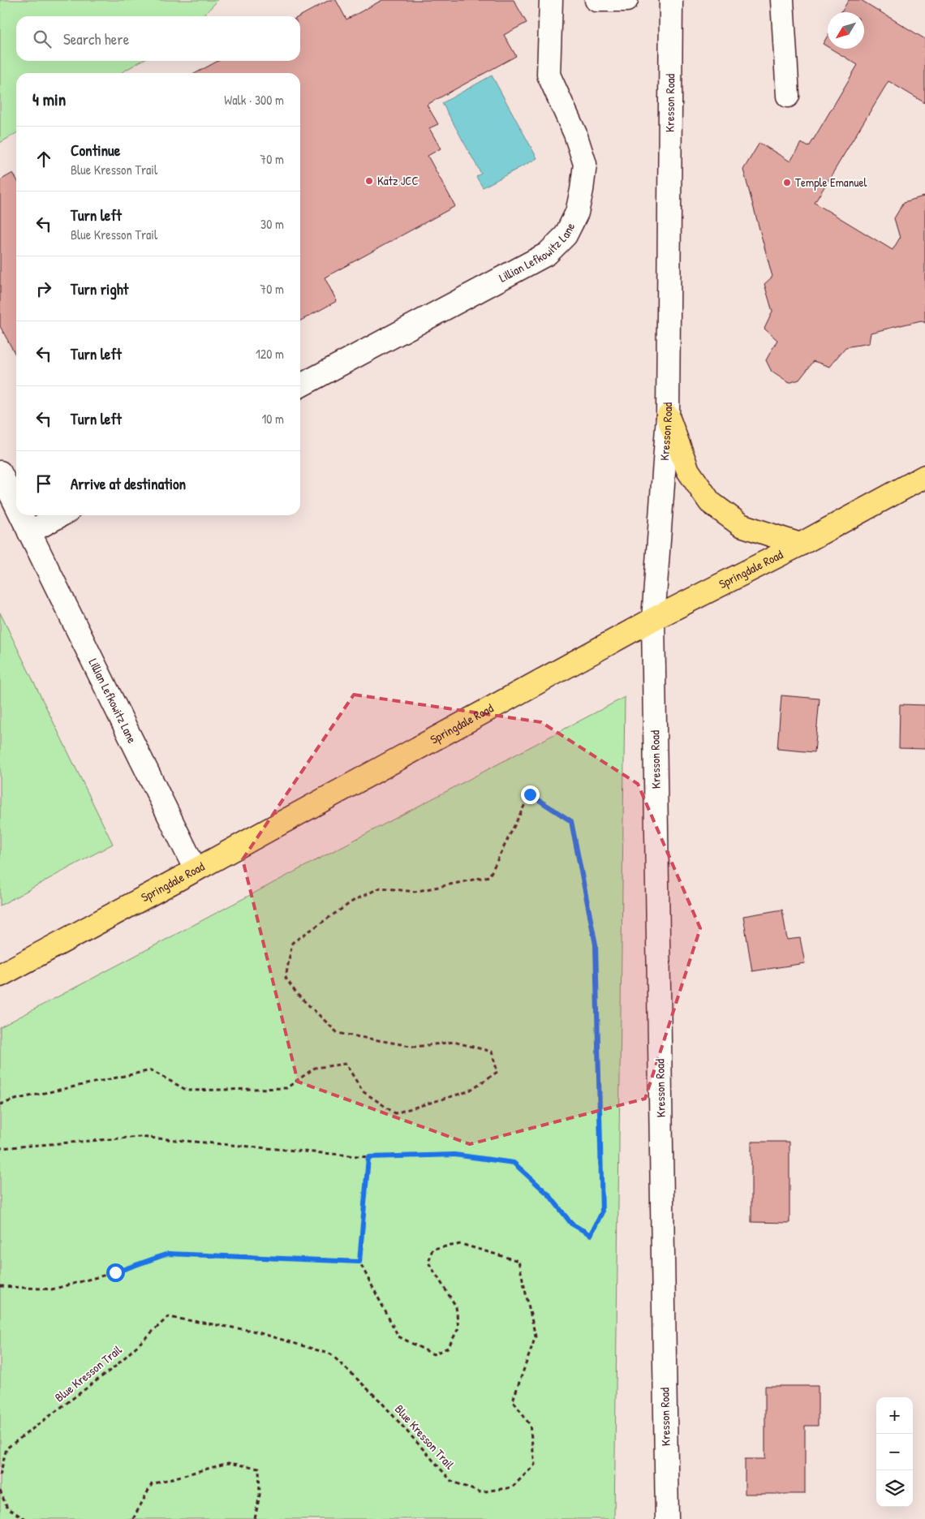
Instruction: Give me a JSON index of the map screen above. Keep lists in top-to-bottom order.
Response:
{
  "streets": {
    "main road": ["Springdale Road"],
    "street": ["Kresson Road", "Lillian Lefkowitz Lane"],
    "path": ["Blue Kresson Trail"]
  },
  "crossings": [
    ["Kresson Road", "Springdale Road"],
    ["Lillian Lefkowitz Lane", "Springdale Road"]
  ],
  "places": ["Katz JCC", "Temple Emanuel"],
  "north": "bottom left",
  "page": {
    "search": "Search here",
    "heading": ["4 min", "Walk · 300 m"],
    "list": [
      ["Continue", "Blue Kresson Trail", "70 m"],
      ["Turn left", "Blue Kresson Trail", "30 m"],
      ["Turn right", "70 m"],
      ["Turn left", "120 m"],
      ["Turn left", "10 m"],
      "Arrive at destination"
    ],
    "map_buttons": ["+", "−"]
  }
}
